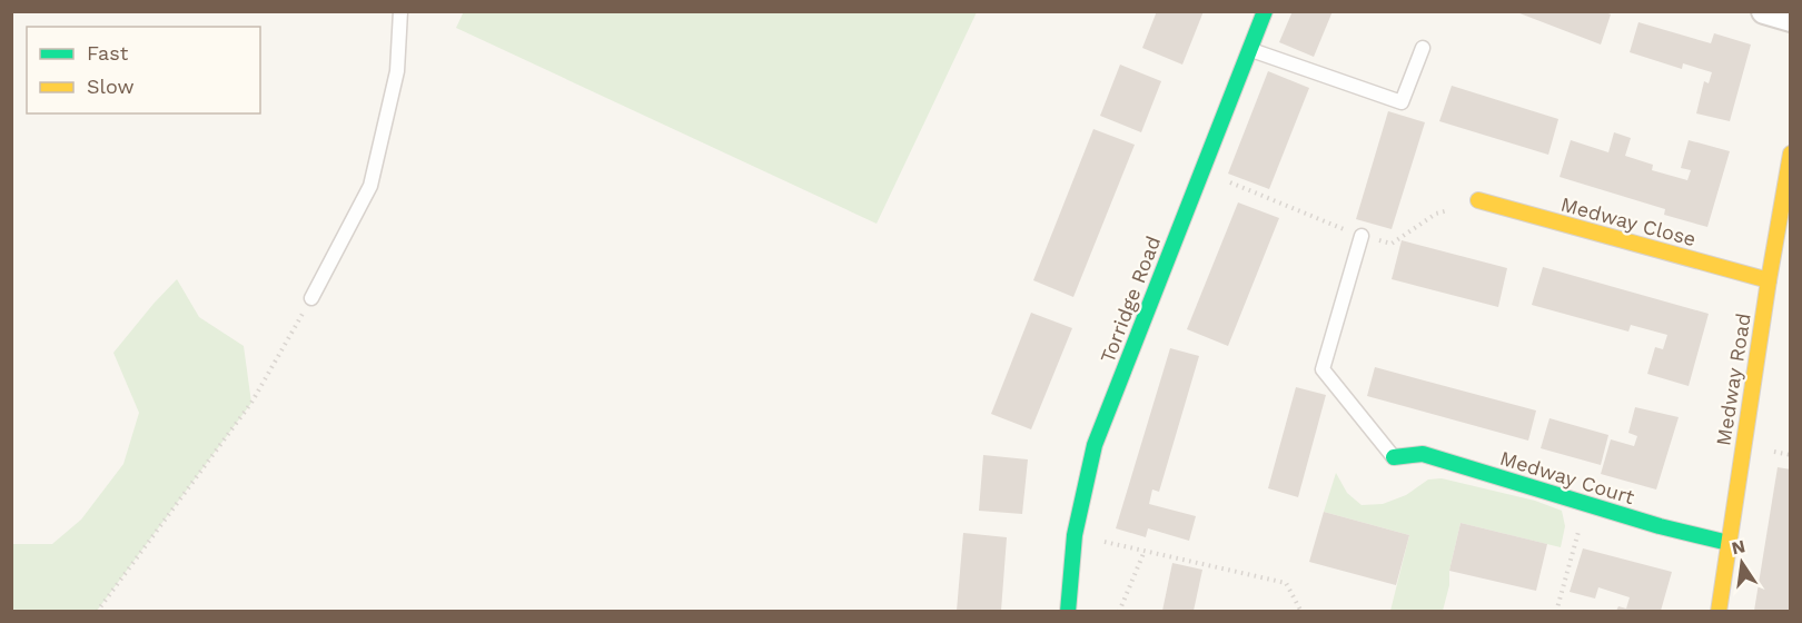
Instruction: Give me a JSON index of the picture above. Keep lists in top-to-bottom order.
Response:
{
  "streets": {
    "street": [
      "Medway Close",
      "Torridge Road",
      "Medway Road",
      "Medway Court"
    ]
  },
  "crossings": [
    ["Medway Close", "Medway Road"],
    ["Medway Road", "Medway Court"]
  ],
  "legend": ["Fast", "Slow"],
  "north": "top"
}
